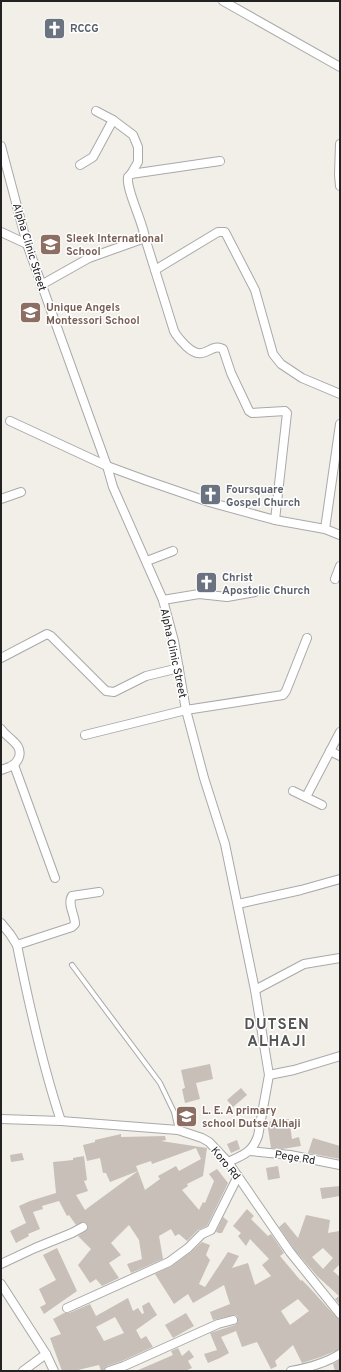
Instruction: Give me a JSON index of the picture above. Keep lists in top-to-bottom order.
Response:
{
  "streets": {
    "street": ["Alpha Clinic Street", "Pege Rd", "Koro Rd"]
  },
  "crossings": [
    ["Alpha Clinic Street", "Pege Rd"]
  ],
  "districts": ["DUTSEN ALHAJI"],
  "places": {
    "church": ["RCCG", "Foursquare Gospel Church", "Christ Apostolic Church"],
    "school or university": ["Sleek International School", "Unique Angels Montessori School", "L. E. A primary school Dutse Alhaji"]
  }
}
